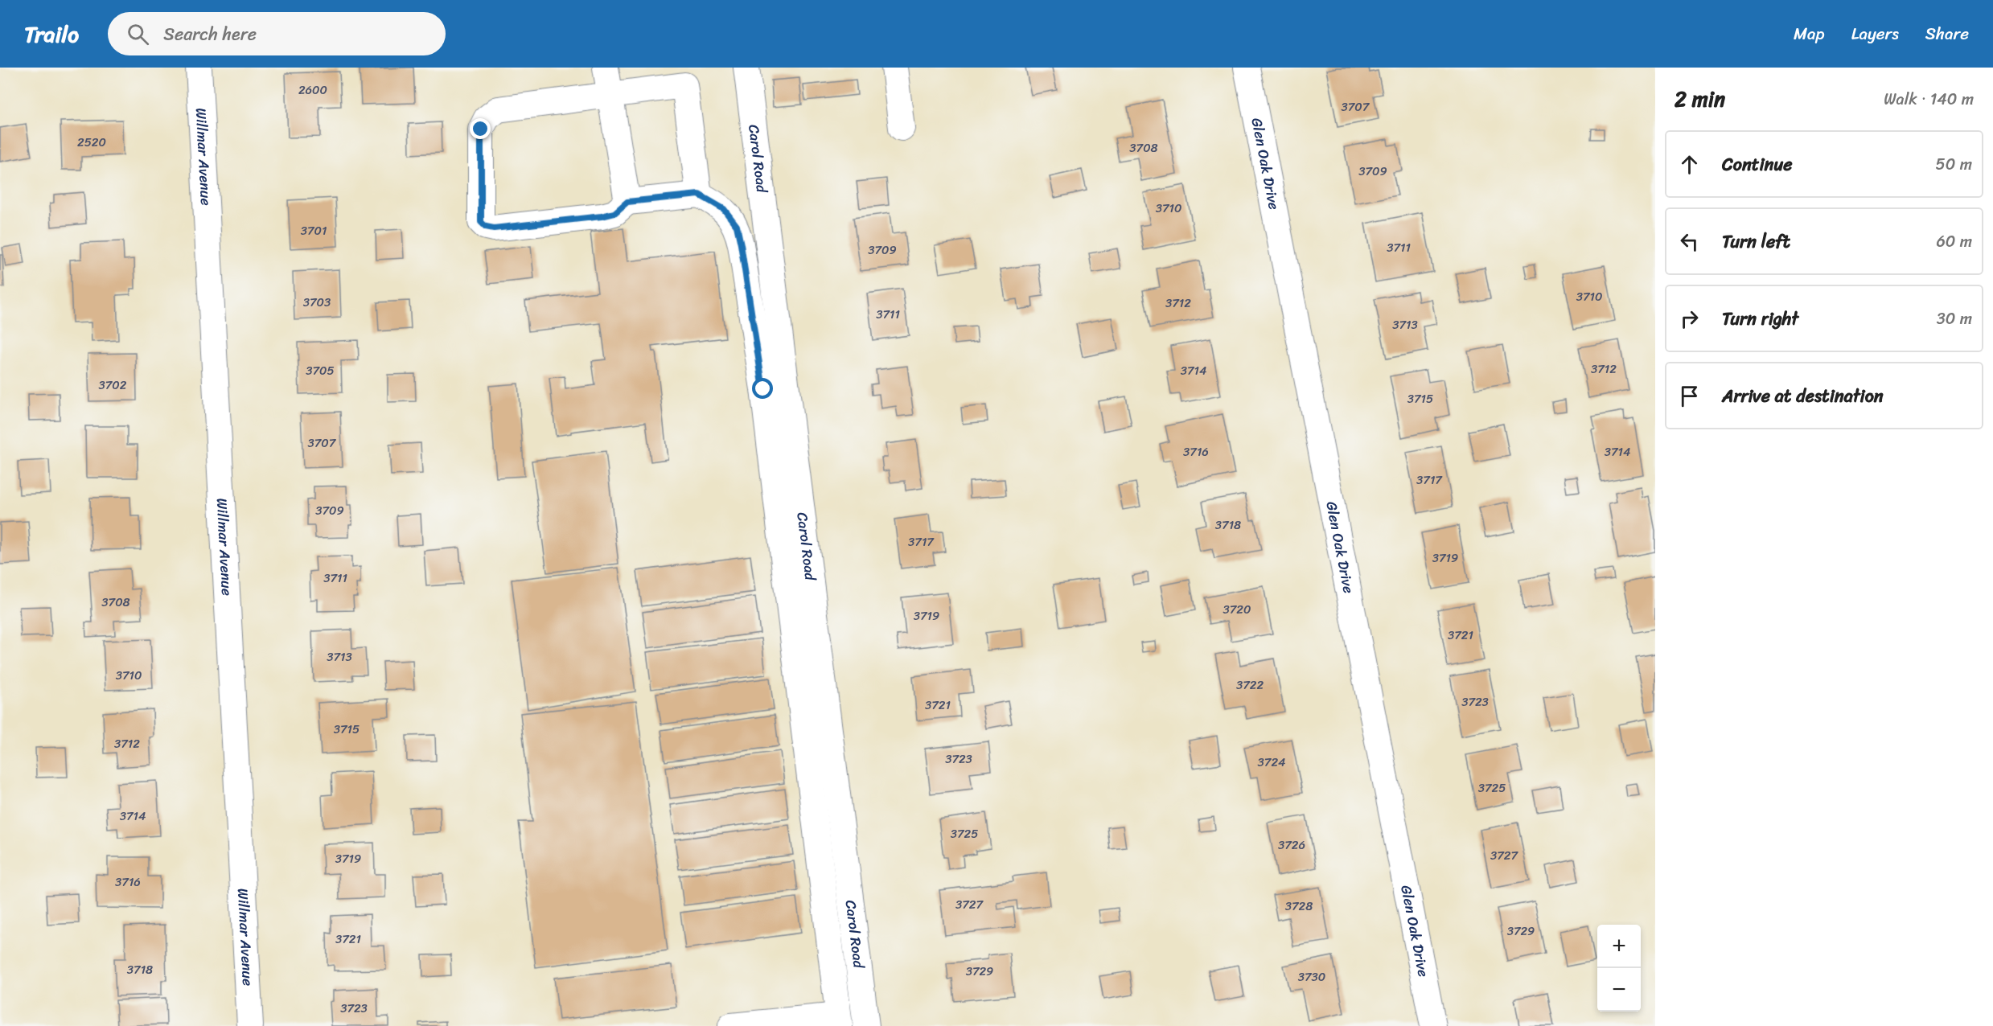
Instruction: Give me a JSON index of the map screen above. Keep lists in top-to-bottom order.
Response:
{
  "streets": {
    "street": ["Willmar Avenue", "Carol Road", "Glen Oak Drive"]
  },
  "house_numbers": [
    "2600",
    "3707",
    "2520",
    "3708",
    "3709",
    "3710",
    "3701",
    "3711",
    "3709",
    "3710",
    "3703",
    "3712",
    "3711",
    "3713",
    "3712",
    "3705",
    "3714",
    "3702",
    "3715",
    "3707",
    "3716",
    "3714",
    "3717",
    "3709",
    "3718",
    "3717",
    "3719",
    "3711",
    "3708",
    "3720",
    "3719",
    "3721",
    "3713",
    "3710",
    "3722",
    "3723",
    "3721",
    "3715",
    "3712",
    "3723",
    "3724",
    "3725",
    "3714",
    "3725",
    "3726",
    "3727",
    "3719",
    "3716",
    "3727",
    "3728",
    "3729",
    "3721",
    "3718",
    "3729",
    "3730",
    "3723"
  ],
  "page": {
    "header": "Trailo",
    "search": "Search here",
    "nav": ["Map", "Layers", "Share"],
    "heading": ["2 min", "Walk · 140 m"],
    "list": [
      ["Continue", "50 m"],
      ["Turn left", "60 m"],
      ["Turn right", "30 m"],
      "Arrive at destination"
    ],
    "map_buttons": ["+", "−"]
  }
}
